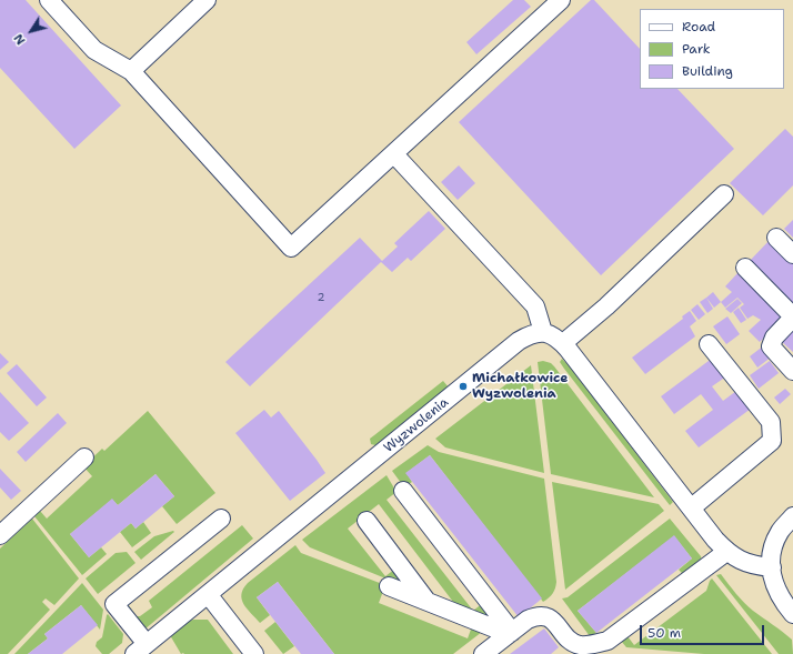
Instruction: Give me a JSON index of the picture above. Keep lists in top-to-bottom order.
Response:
{
  "streets": {
    "street": ["Wyzwolenia"]
  },
  "places": ["Michałkowice Wyzwolenia"],
  "house_numbers": ["2"],
  "legend": ["Road", "Park", "Building"],
  "scale_bar": "50 m",
  "north": "bottom left"
}
